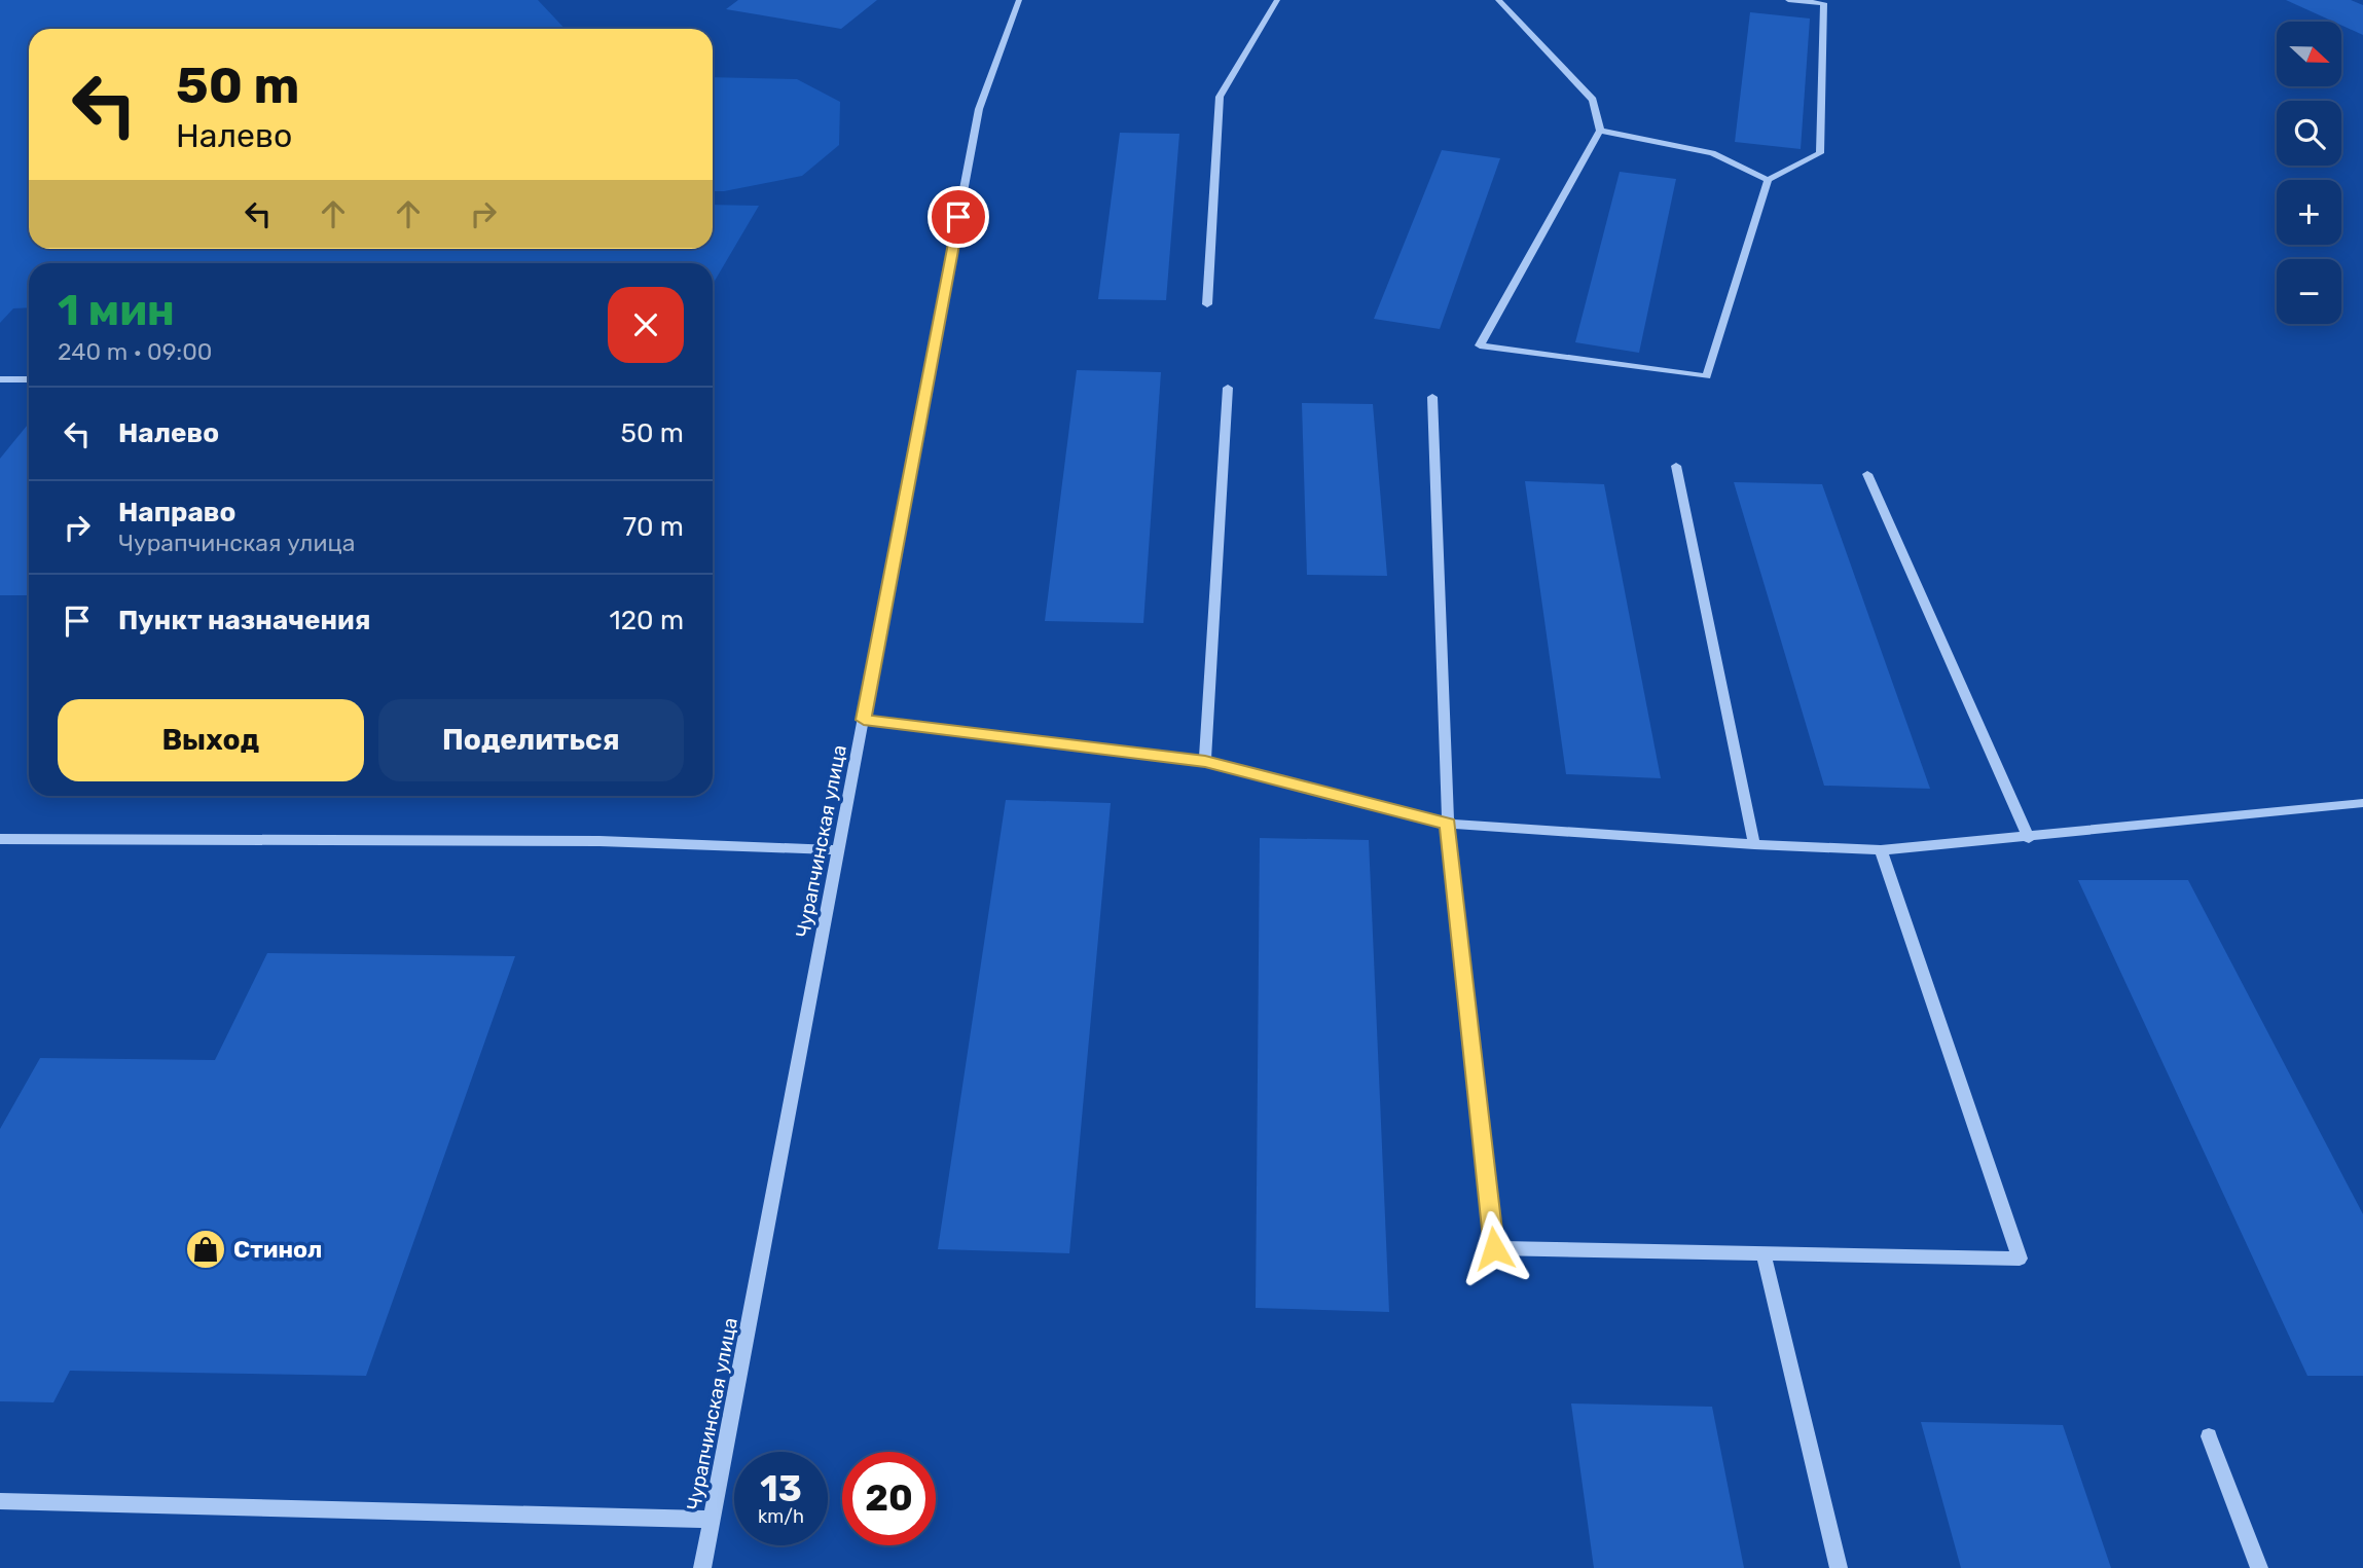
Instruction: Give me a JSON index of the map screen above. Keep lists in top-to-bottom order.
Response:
{
  "streets": {
    "street": ["Чурапчинская улица"]
  },
  "places": {
    "shop": ["Стинол"]
  },
  "north": "right",
  "page": {
    "map_buttons": ["+", "−"],
    "turn": ["50 m", "Налево"],
    "heading": ["1 мин", "240 m · 09:00"],
    "list": [
      {
        "name": "Налево",
        "value": "50 m"
      },
      {
        "name": "Направо",
        "note": "Чурапчинская улица",
        "value": "70 m"
      },
      {
        "name": "Пункт назначения",
        "value": "120 m"
      }
    ],
    "buttons": ["Выход", "Поделиться"],
    "speed": "13 km/h",
    "limit": "20"
  }
}
